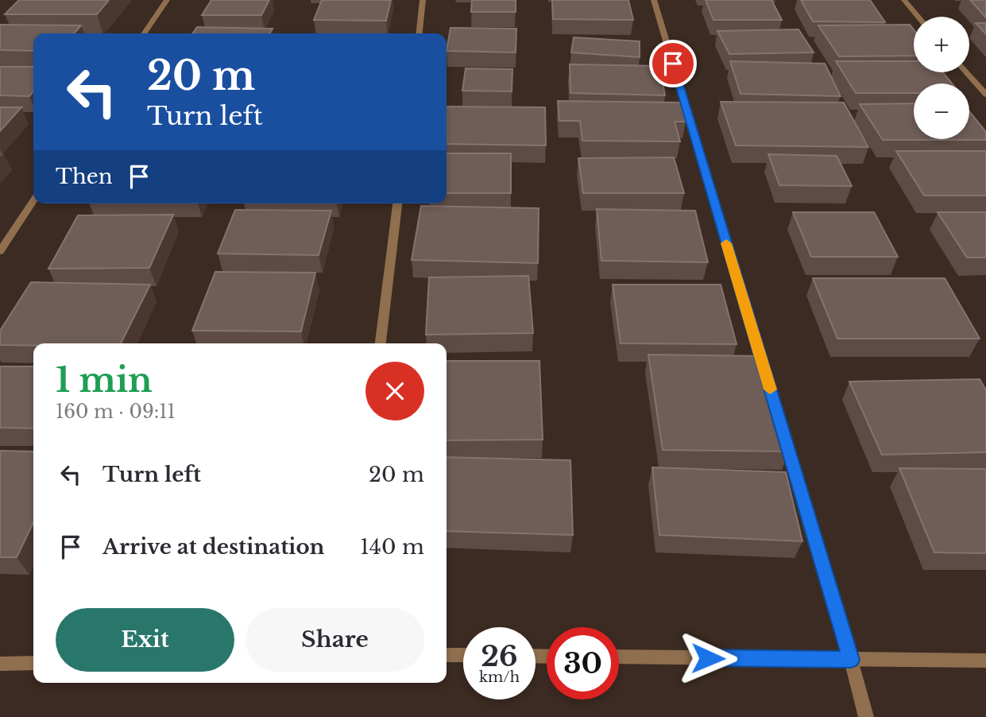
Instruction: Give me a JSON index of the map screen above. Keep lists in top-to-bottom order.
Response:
{
  "page": {
    "map_buttons": ["+", "−"],
    "turn": ["20 m", "Turn left"],
    "then": "Then",
    "heading": ["1 min", "160 m · 09:11"],
    "list": [
      {
        "name": "Turn left",
        "value": "20 m"
      },
      {
        "name": "Arrive at destination",
        "value": "140 m"
      }
    ],
    "buttons": ["Exit", "Share"],
    "speed": "26 km/h",
    "limit": "30"
  }
}
